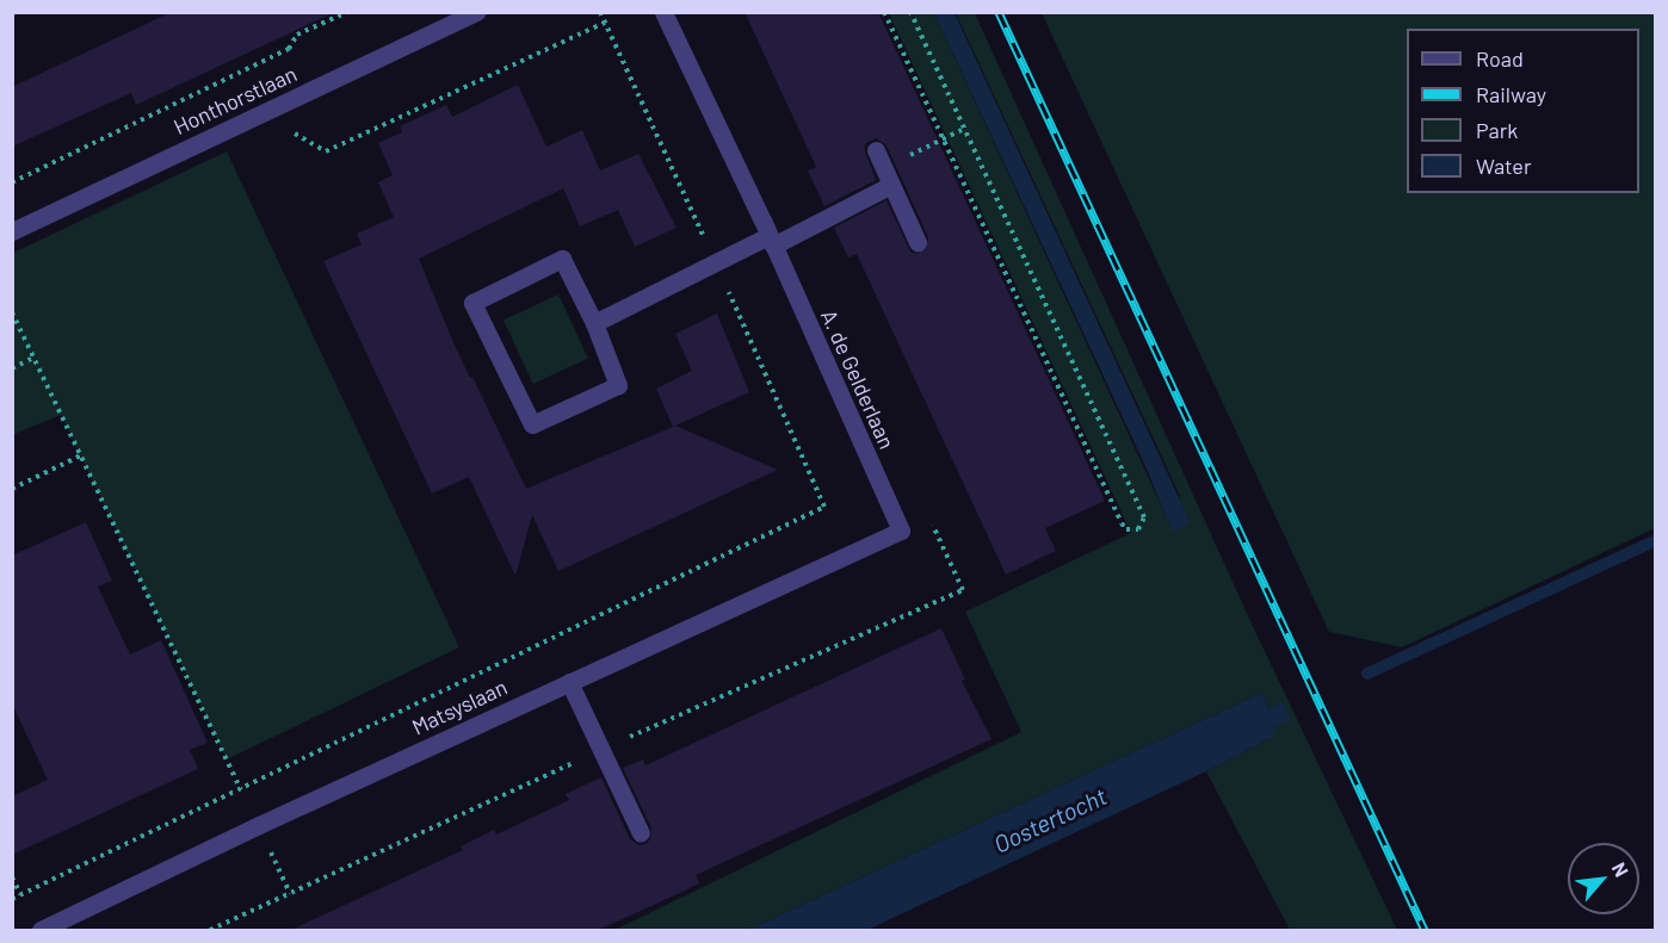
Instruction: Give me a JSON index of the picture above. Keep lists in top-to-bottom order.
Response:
{
  "streets": {
    "street": ["Honthorstlaan", "A. de Gelderlaan", "Matsyslaan"]
  },
  "crossings": [
    ["A. de Gelderlaan", "Matsyslaan"]
  ],
  "water": ["Oostertocht"],
  "legend": [
    "Road",
    "Railway",
    "Park",
    "Water"
  ],
  "north": "top right"
}
